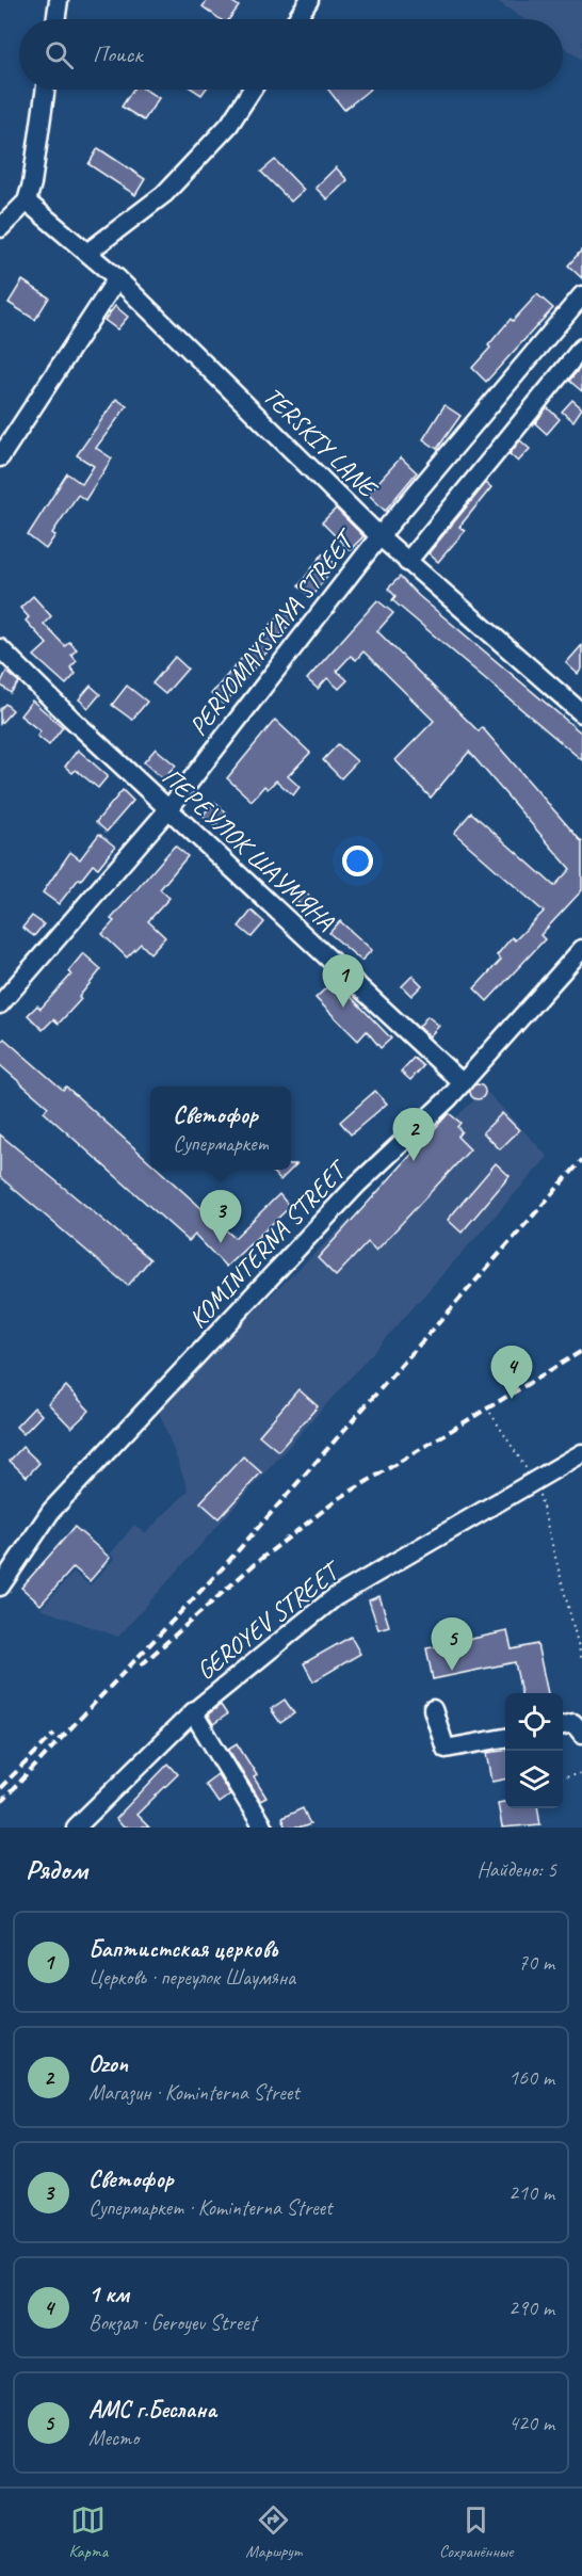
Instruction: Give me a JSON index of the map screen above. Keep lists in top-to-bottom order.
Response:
{
  "streets": {
    "street": [
      "TERSKIY LANE",
      "PERVOMAYSKAYA STREET",
      "ПЕРЕУЛОК ШАУМЯНА",
      "KOMINTERNA STREET",
      "GEROYEV STREET"
    ]
  },
  "crossings": [
    ["TERSKIY LANE", "PERVOMAYSKAYA STREET"],
    ["PERVOMAYSKAYA STREET", "ПЕРЕУЛОК ШАУМЯНА"],
    ["ПЕРЕУЛОК ШАУМЯНА", "KOMINTERNA STREET"]
  ],
  "page": {
    "search": "Поиск",
    "pins": [
      "1",
      "2",
      "3",
      "4",
      "5"
    ],
    "popup": ["Светофор", "Супермаркет"],
    "heading": ["Рядом", "Найдено: 5"],
    "list": [
      {
        "mark": "1",
        "name": "Баптистская церковь",
        "note": "Церковь · переулок Шаумяна",
        "value": "70 m"
      },
      {
        "mark": "2",
        "name": "Ozon",
        "note": "Магазин · Kominterna Street",
        "value": "160 m"
      },
      {
        "mark": "3",
        "name": "Светофор",
        "note": "Супермаркет · Kominterna Street",
        "value": "210 m"
      },
      {
        "mark": "4",
        "name": "1 км",
        "note": "Вокзал · Geroyev Street",
        "value": "290 m"
      },
      {
        "mark": "5",
        "name": "АМС г.Беслана",
        "note": "Место",
        "value": "420 m"
      }
    ],
    "nav": ["Карта", "Маршрут", "Сохранённые"]
  }
}
